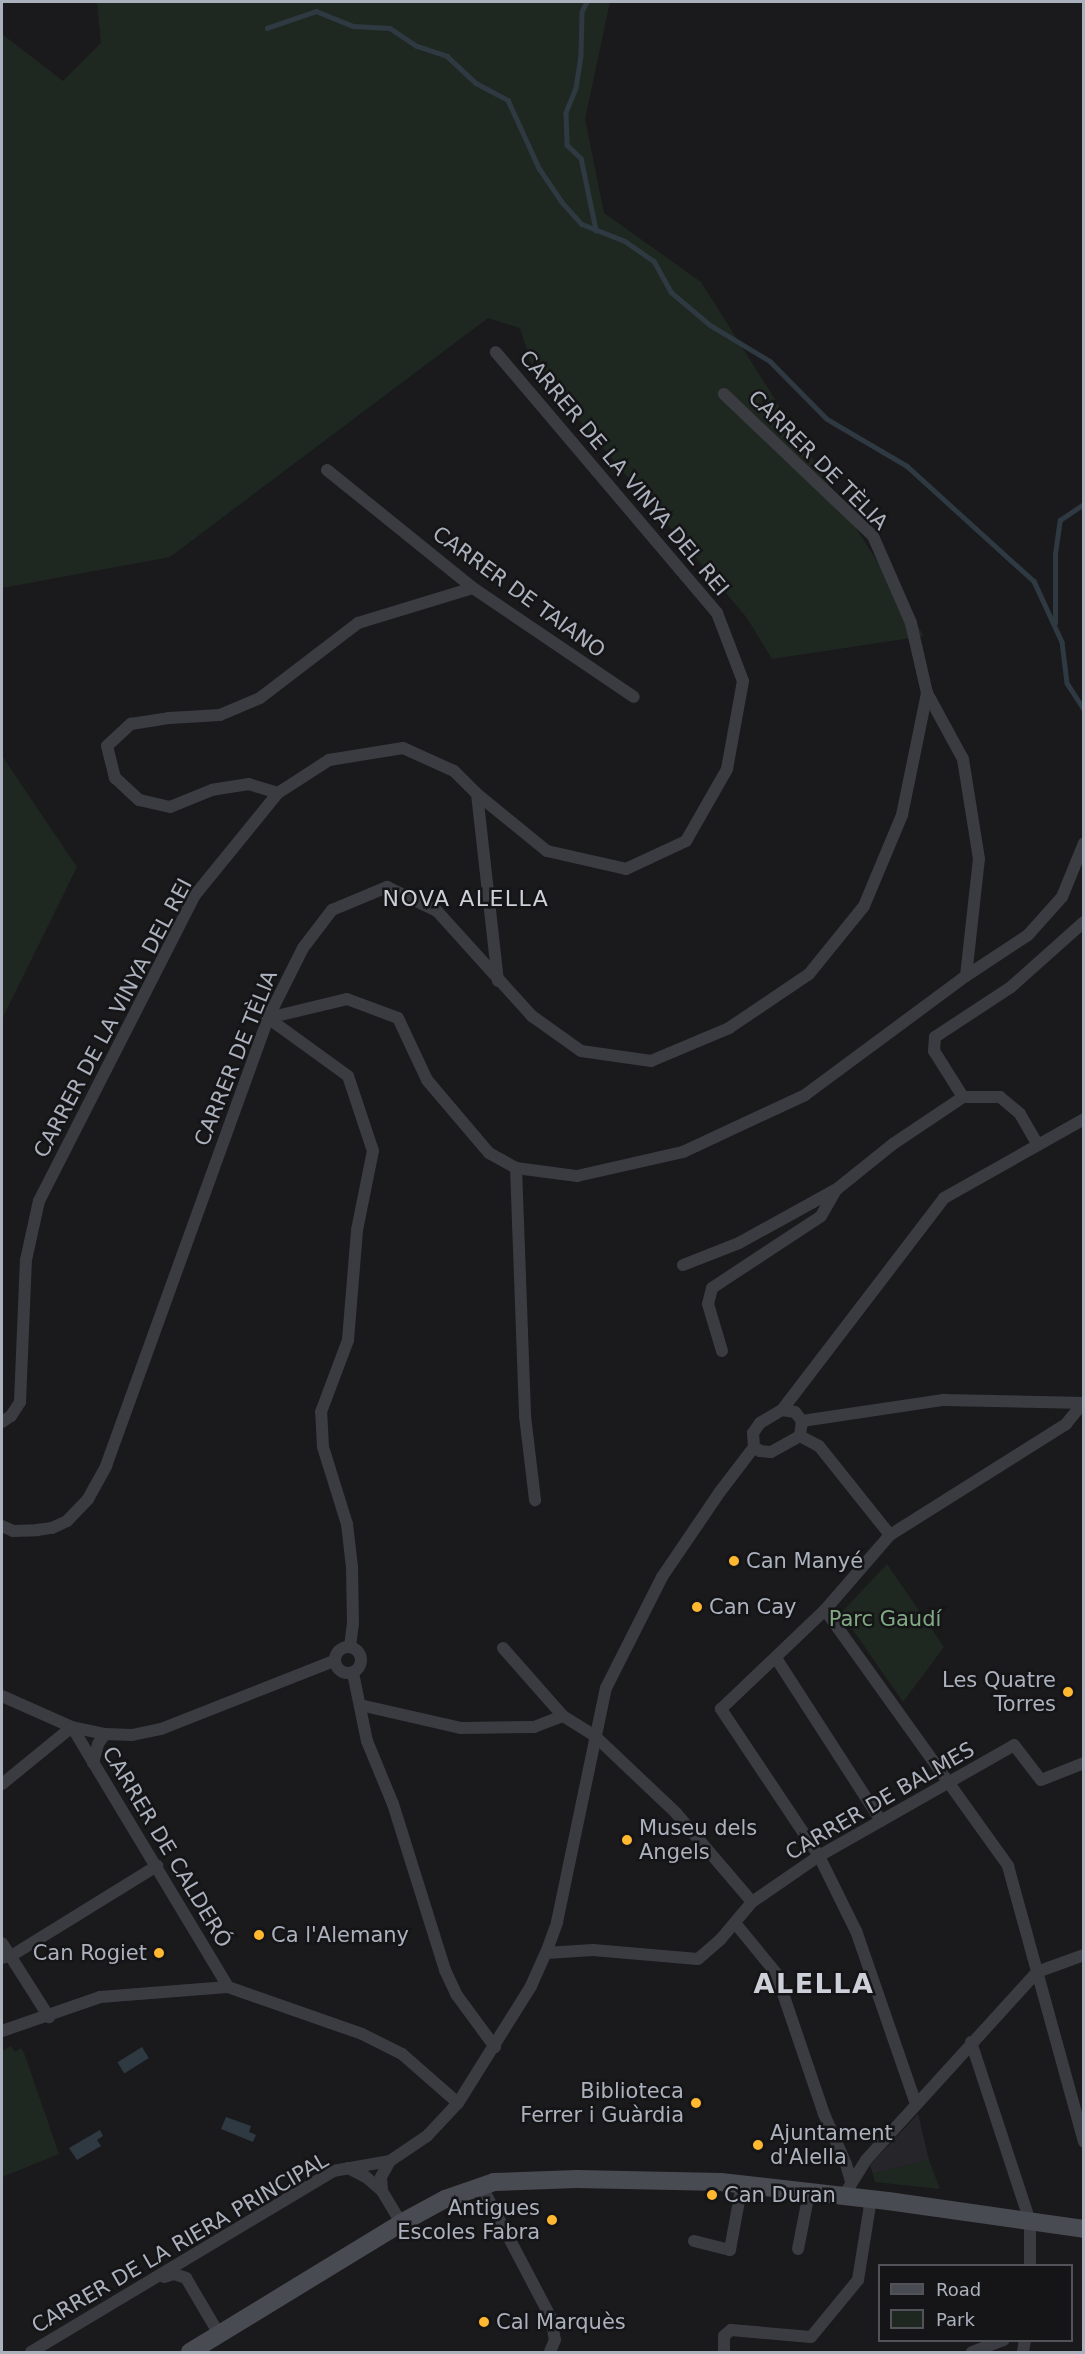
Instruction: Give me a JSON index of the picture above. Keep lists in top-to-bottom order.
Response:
{
  "streets": {
    "street": [
      "CARRER DE TÈLIA",
      "CARRER DE LA VINYA DEL REI",
      "CARRER DE TAIANO",
      "CARRER DE BALMES",
      "CARRER DE CALDERÓ",
      "CARRER DE LA RIERA PRINCIPAL"
    ]
  },
  "districts": ["NOVA ALELLA", "ALELLA"],
  "parks": ["Parc Gaudí"],
  "places": [
    "Can Manyé",
    "Can Cay",
    "Les Quatre Torres",
    "Museu dels Angels",
    "Ca l'Alemany",
    "Can Rogiet",
    "Biblioteca Ferrer i Guàrdia",
    "Ajuntament d'Alella",
    "Can Duran",
    "Antigues Escoles Fabra",
    "Cal Marquès"
  ],
  "legend": ["Road", "Park"]
}
